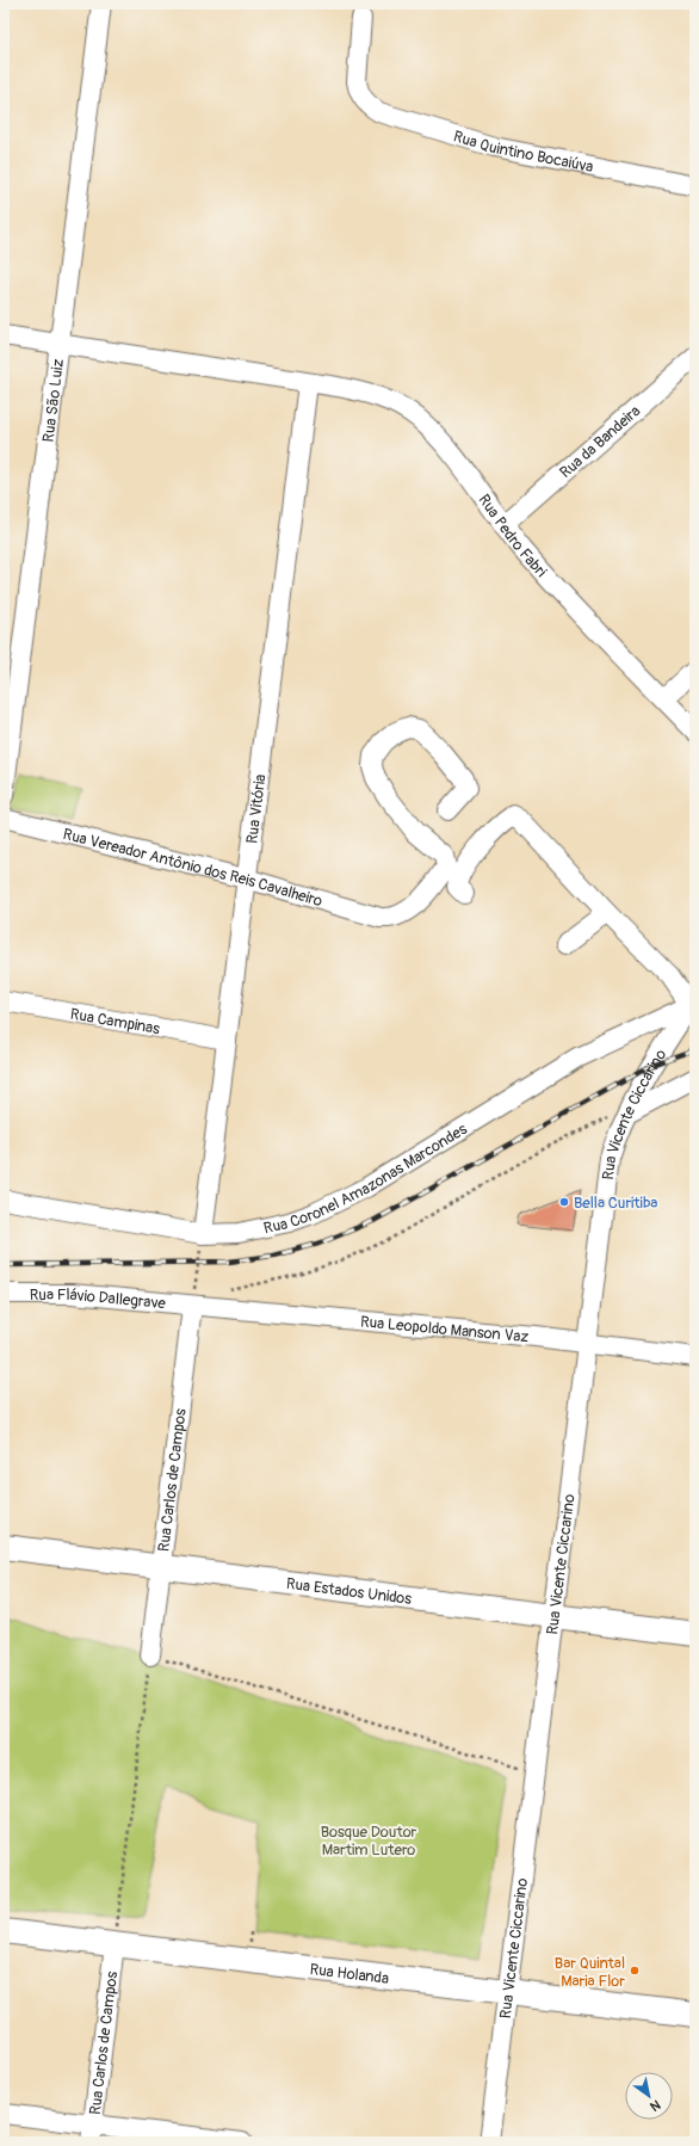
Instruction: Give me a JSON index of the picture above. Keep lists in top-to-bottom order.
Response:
{
  "streets": {
    "main road": ["Rua Estados Unidos", "Rua Holanda"],
    "street": [
      "Rua Quintino Bocaiúva",
      "Rua São Luiz",
      "Rua da Bandeira",
      "Rua Pedro Fabri",
      "Rua Vitória",
      "Rua Vereador Antônio dos Reis Cavalheiro",
      "Rua Campinas",
      "Rua Vicente Ciccarino",
      "Rua Coronel Amazonas Marcondes",
      "Rua Flávio Dallegrave",
      "Rua Leopoldo Manson Vaz",
      "Rua Carlos de Campos"
    ]
  },
  "crossings": [
    ["Rua São Luiz", "Rua Pedro Fabri"],
    ["Rua da Bandeira", "Rua Pedro Fabri"],
    ["Rua Pedro Fabri", "Rua Vitória"],
    ["Rua Vitória", "Rua Vereador Antônio dos Reis Cavalheiro"],
    ["Rua Vitória", "Rua Campinas"],
    ["Rua Vitória", "Rua Coronel Amazonas Marcondes"],
    ["Rua Vicente Ciccarino", "Rua Coronel Amazonas Marcondes"],
    ["Rua Vicente Ciccarino", "Rua Leopoldo Manson Vaz"],
    ["Rua Vicente Ciccarino", "Rua Estados Unidos"],
    ["Rua Vicente Ciccarino", "Rua Holanda"],
    ["Rua Flávio Dallegrave", "Rua Leopoldo Manson Vaz"],
    ["Rua Flávio Dallegrave", "Rua Carlos de Campos"],
    ["Rua Leopoldo Manson Vaz", "Rua Carlos de Campos"],
    ["Rua Carlos de Campos", "Rua Estados Unidos"],
    ["Rua Carlos de Campos", "Rua Holanda"]
  ],
  "parks": ["Bosque Doutor Martim Lutero"],
  "places": ["Bella Curitiba", "Bar Quintal Maria Flor"],
  "north": "bottom right"
}
